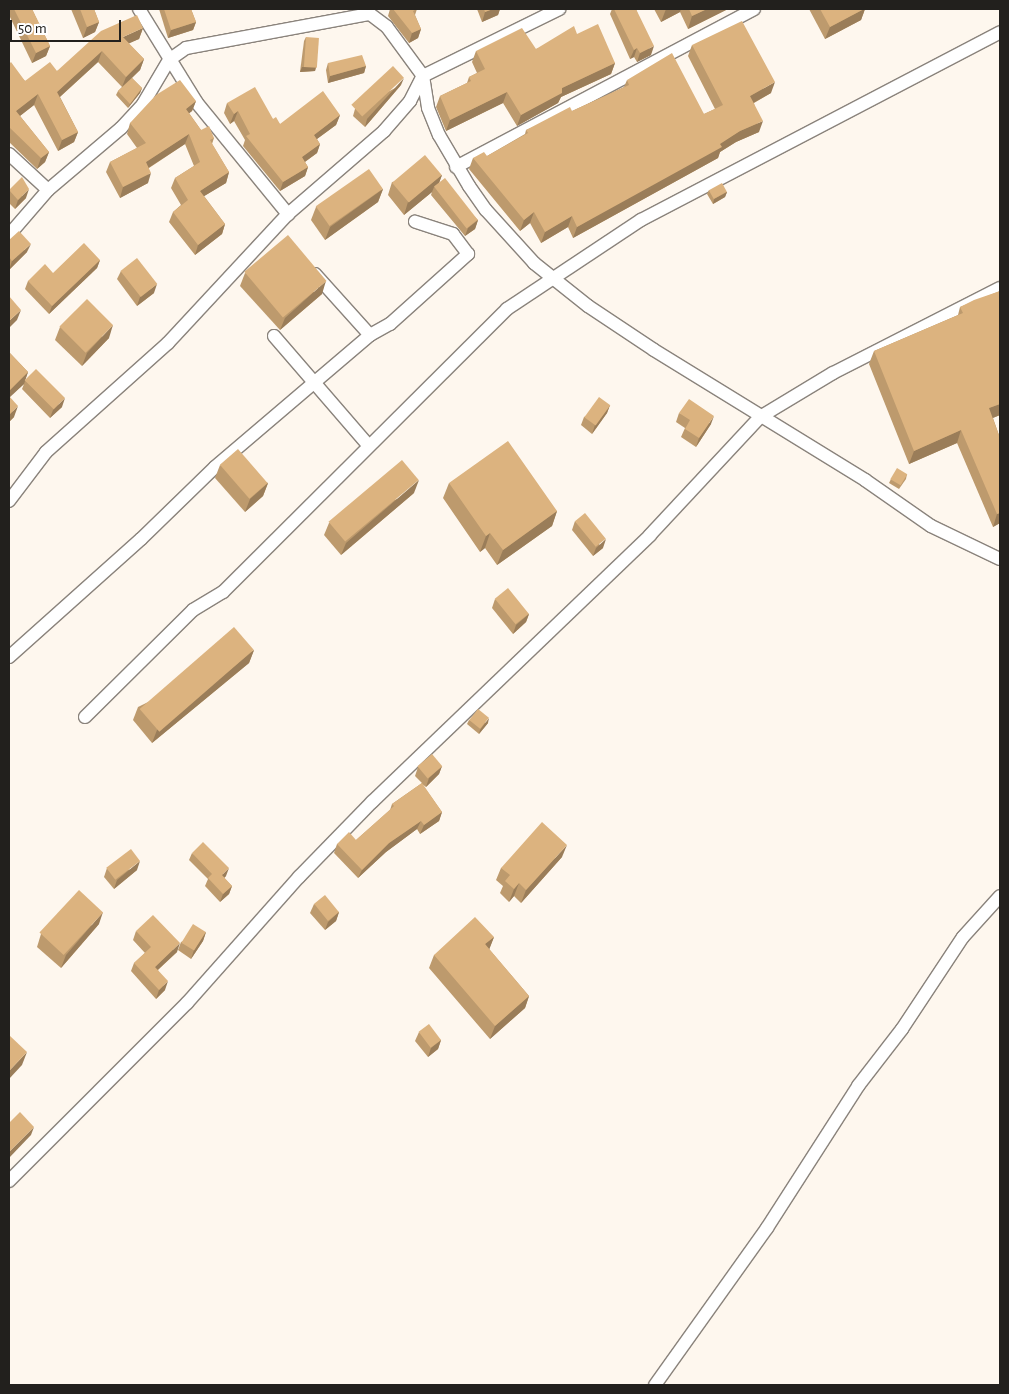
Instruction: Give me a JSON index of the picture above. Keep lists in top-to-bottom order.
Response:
{
  "scale_bar": "50 m"
}
